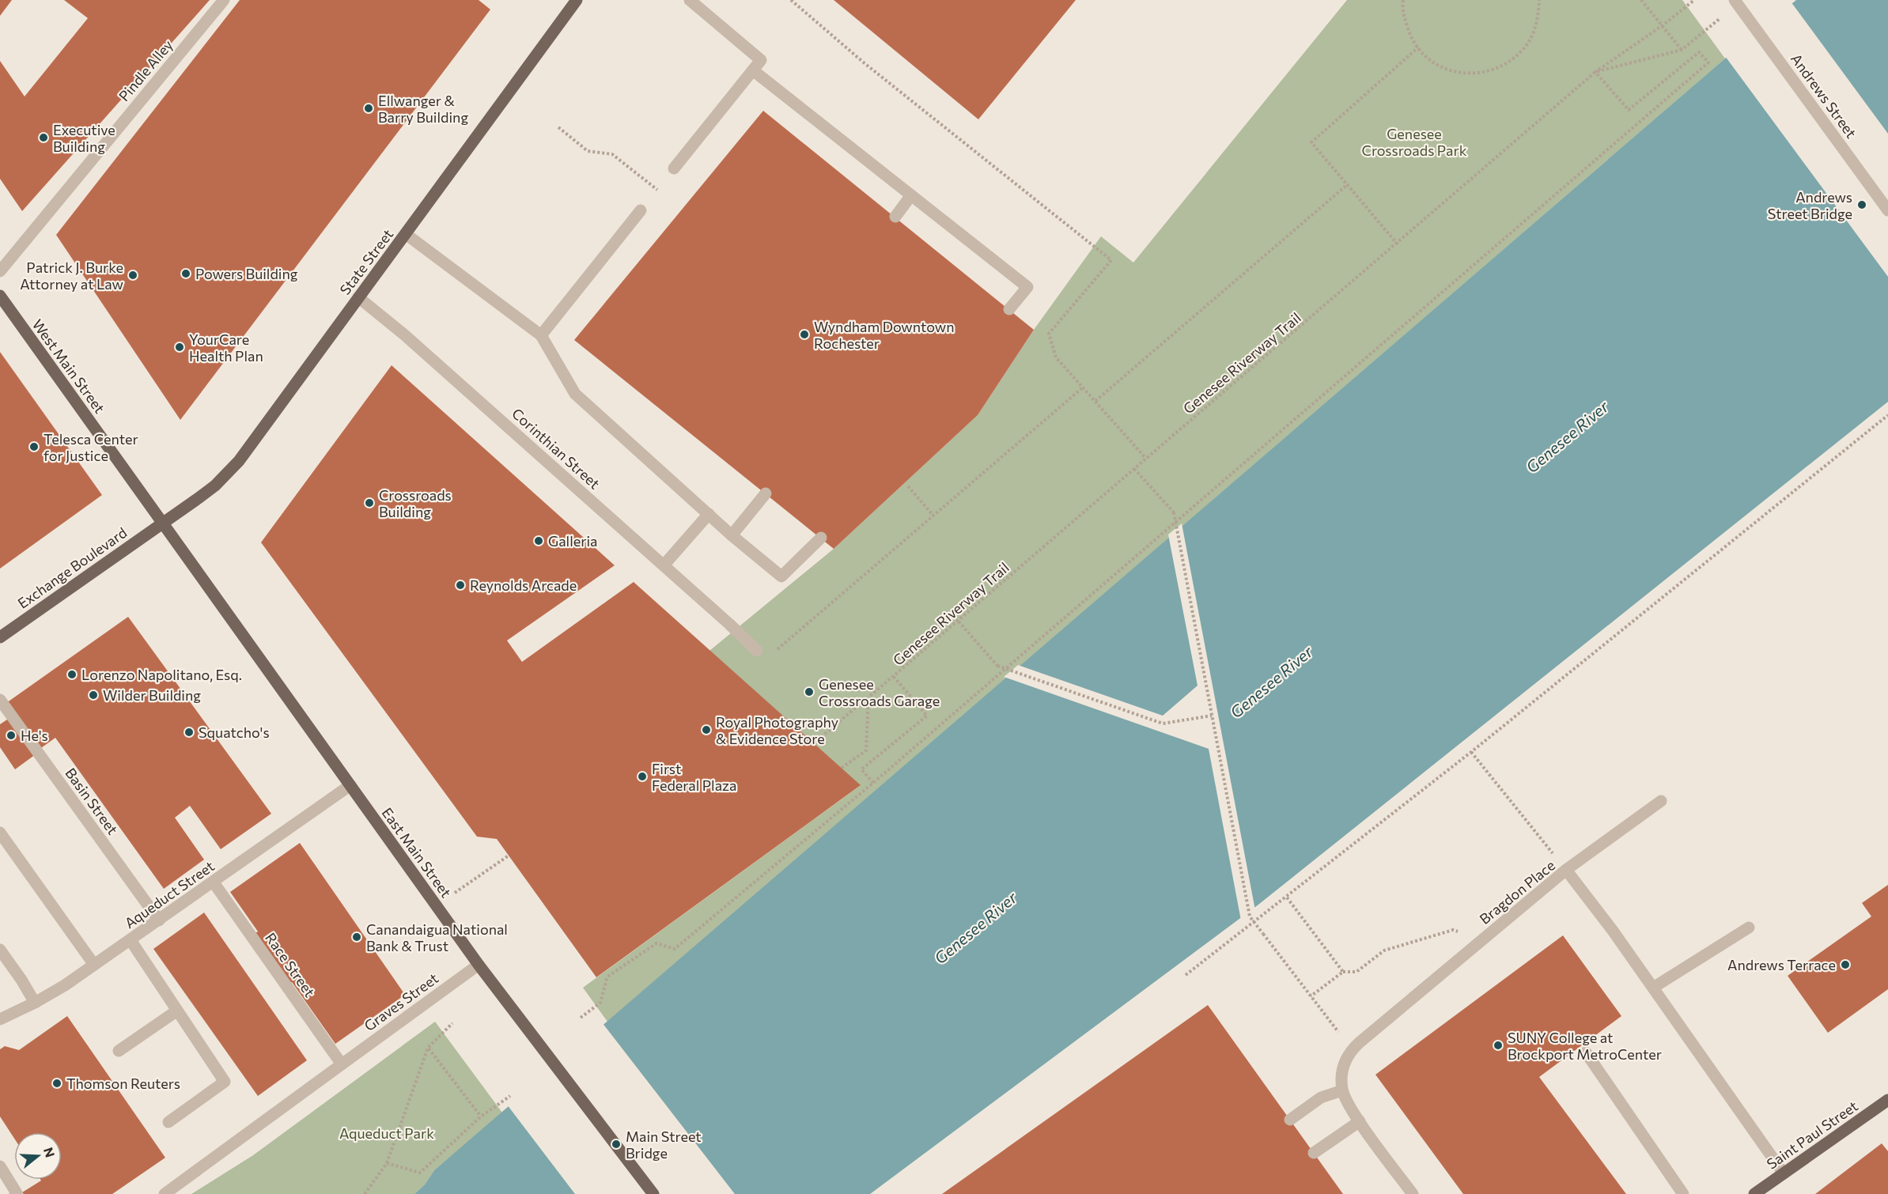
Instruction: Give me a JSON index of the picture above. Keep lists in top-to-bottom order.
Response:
{
  "streets": {
    "main road": [
      "State Street",
      "West Main Street",
      "Exchange Boulevard",
      "East Main Street",
      "Saint Paul Street"
    ],
    "street": [
      "Pindle Alley",
      "Andrews Street",
      "Corinthian Street",
      "Basin Street",
      "Bragdon Place",
      "Aqueduct Street",
      "Race Street",
      "Graves Street"
    ],
    "path": ["Genesee Riverway Trail"]
  },
  "crossings": [
    ["State Street", "West Main Street"],
    ["State Street", "Corinthian Street"],
    ["State Street", "Exchange Boulevard"],
    ["State Street", "East Main Street"],
    ["West Main Street", "Exchange Boulevard"],
    ["West Main Street", "East Main Street"],
    ["Exchange Boulevard", "East Main Street"],
    ["Basin Street", "Aqueduct Street"],
    ["East Main Street", "Aqueduct Street"],
    ["East Main Street", "Graves Street"],
    ["Bragdon Place", "Saint Paul Street"],
    ["Aqueduct Street", "Race Street"],
    ["Race Street", "Graves Street"]
  ],
  "water": ["Genesee River"],
  "parks": ["Genesee Crossroads Park", "Aqueduct Park"],
  "places": [
    "Ellwanger & Barry Building",
    "Executive Building",
    "Andrews Street Bridge",
    "Powers Building",
    "Patrick J. Burke Attorney at Law",
    "Wyndham Downtown Rochester",
    "YourCare Health Plan",
    "Telesca Center for Justice",
    "Crossroads Building",
    "Galleria",
    "Reynolds Arcade",
    "Lorenzo Napolitano, Esq.",
    "Genesee Crossroads Garage",
    "Wilder Building",
    "Royal Photography & Evidence Store",
    "Squatcho's",
    "He's",
    "First Federal Plaza",
    "Canandaigua National Bank & Trust",
    "Andrews Terrace",
    "SUNY College at Brockport MetroCenter",
    "Thomson Reuters",
    "Main Street Bridge"
  ],
  "north": "right"
}
